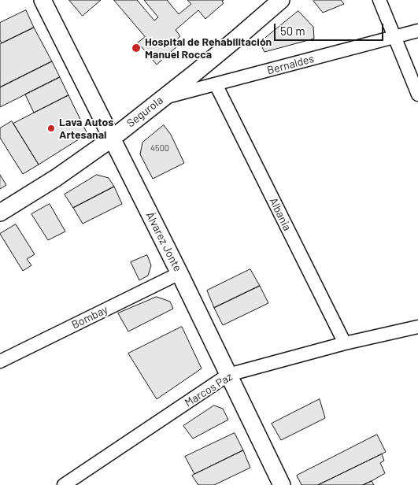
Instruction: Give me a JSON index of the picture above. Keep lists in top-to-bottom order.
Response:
{
  "streets": {
    "street": [
      "Bernaldes",
      "Segurola",
      "Albania",
      "Álvarez Jonte",
      "Bombay",
      "Marcos Paz"
    ]
  },
  "crossings": [
    ["Bernaldes", "Segurola"],
    ["Bernaldes", "Albania"],
    ["Segurola", "Álvarez Jonte"],
    ["Albania", "Marcos Paz"],
    ["Álvarez Jonte", "Bombay"],
    ["Álvarez Jonte", "Marcos Paz"]
  ],
  "places": ["Hospital de Rehabilitación Manuel Rocca", "Lava Autos Artesanal"],
  "house_numbers": ["4500"],
  "scale_bar": "50 m"
}
